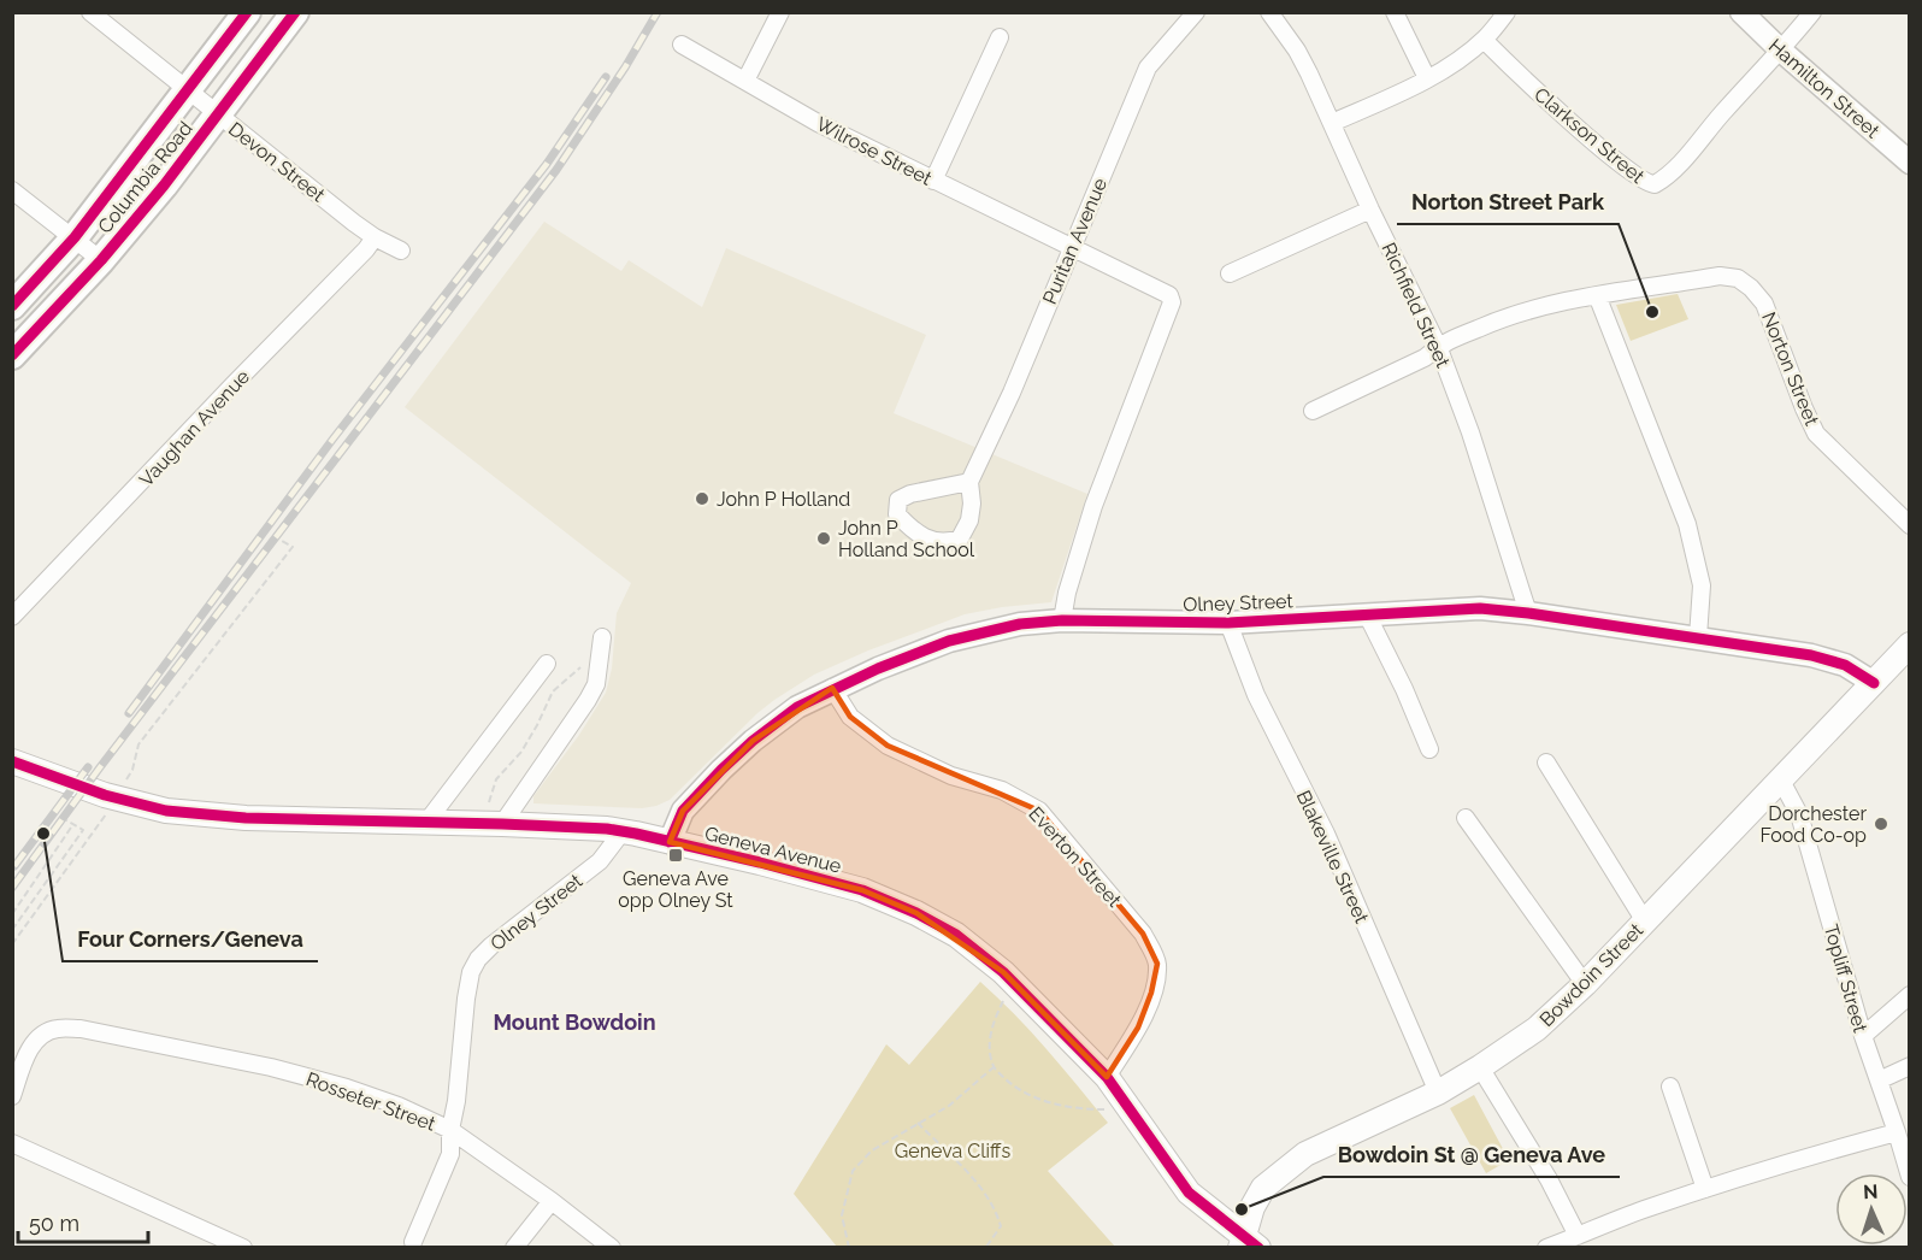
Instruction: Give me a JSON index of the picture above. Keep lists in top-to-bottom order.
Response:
{
  "streets": {
    "main road": ["Columbia Road", "Geneva Avenue", "Bowdoin Street"],
    "street": [
      "Hamilton Street",
      "Clarkson Street",
      "Wilrose Street",
      "Devon Street",
      "Puritan Avenue",
      "Richfield Street",
      "Norton Street",
      "Vaughan Avenue",
      "Olney Street",
      "Everton Street",
      "Blakeville Street",
      "Topliff Street",
      "Rosseter Street"
    ]
  },
  "crossings": [
    ["Hamilton Street", "Clarkson Street"],
    ["Wilrose Street", "Puritan Avenue"],
    ["Wilrose Street", "Olney Street"],
    ["Devon Street", "Columbia Road"],
    ["Devon Street", "Vaughan Avenue"],
    ["Richfield Street", "Norton Street"],
    ["Richfield Street", "Olney Street"],
    ["Olney Street", "Geneva Avenue"],
    ["Olney Street", "Everton Street"],
    ["Olney Street", "Blakeville Street"],
    ["Olney Street", "Bowdoin Street"],
    ["Olney Street", "Rosseter Street"],
    ["Geneva Avenue", "Everton Street"],
    ["Geneva Avenue", "Bowdoin Street"],
    ["Blakeville Street", "Bowdoin Street"],
    ["Bowdoin Street", "Topliff Street"]
  ],
  "districts": ["Mount Bowdoin"],
  "parks": ["Geneva Cliffs"],
  "places": {
    "other": [
      "Norton Street Park",
      "John P Holland",
      "John P Holland School",
      "Dorchester Food Co-op",
      "Four Corners/Geneva",
      "Bowdoin St @ Geneva Ave"
    ],
    "transit": ["Geneva Ave opp Olney St"]
  },
  "scale_bar": "50 m",
  "north": "top"
}
